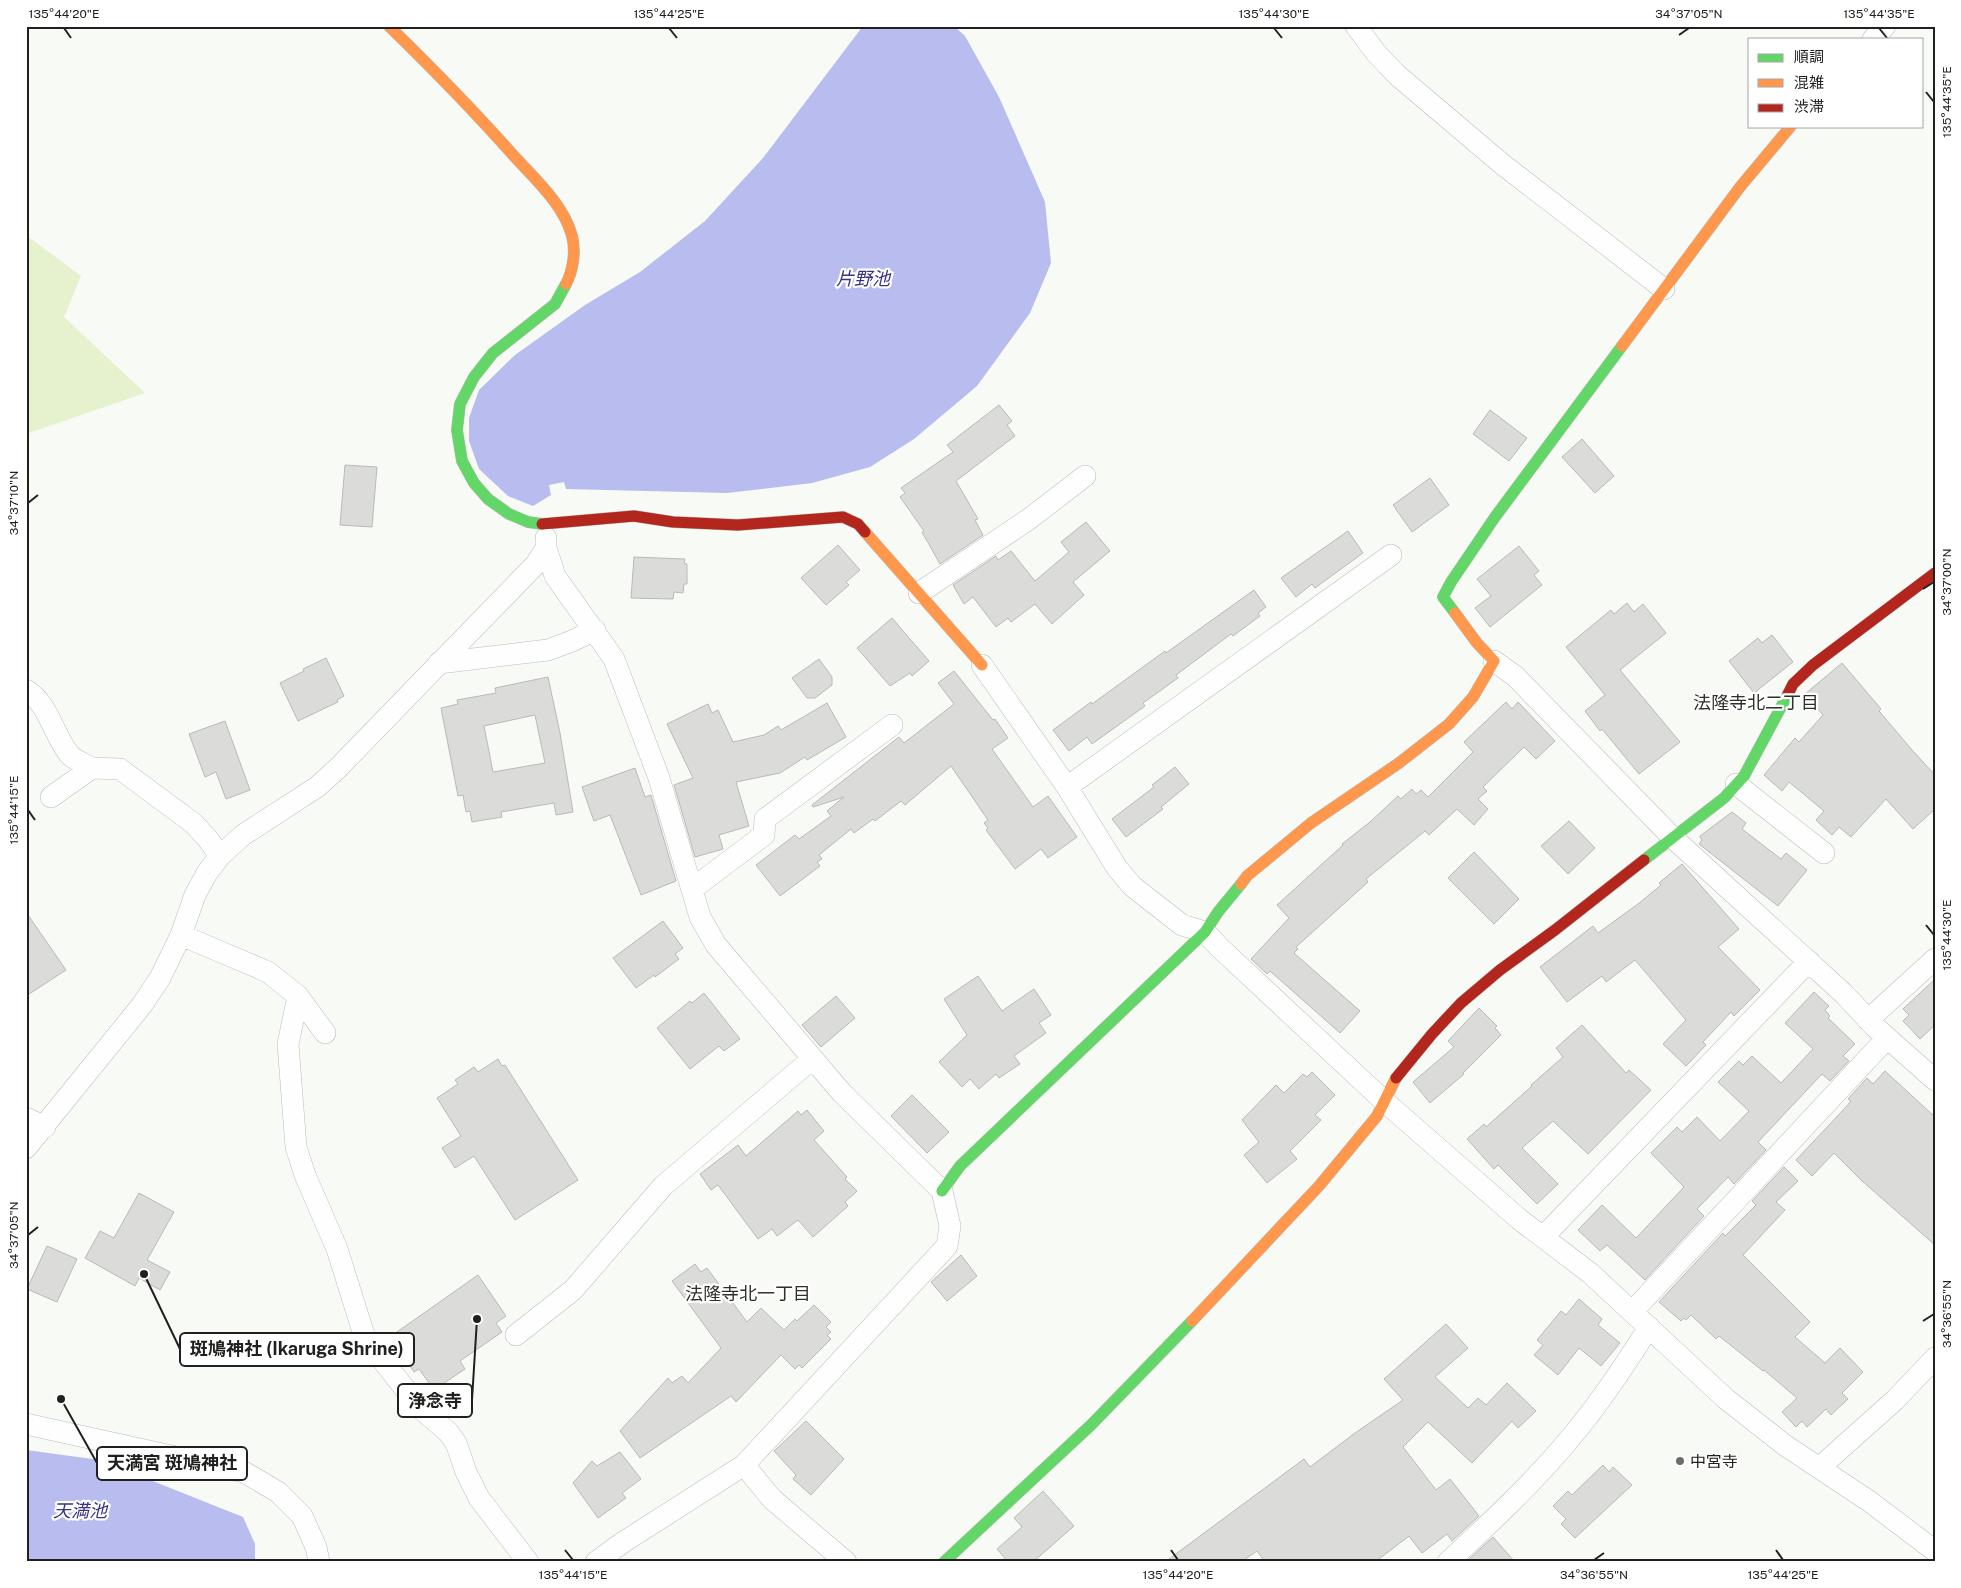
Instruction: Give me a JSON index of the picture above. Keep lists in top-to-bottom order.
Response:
{
  "districts": ["法隆寺北二丁目", "法隆寺北一丁目"],
  "water": ["片野池", "天満池"],
  "places": [
    "斑鳩神社 (Ikaruga Shrine)",
    "浄念寺",
    "天満宮 斑鳩神社",
    "中宮寺"
  ],
  "legend": ["順調", "混雑", "渋滞"],
  "coordinates": [
    "135°44'20\"E",
    "135°44'25\"E",
    "135°44'30\"E",
    "34°37'05\"N",
    "135°44'35\"E",
    "34°37'10\"N",
    "34°37'00\"N",
    "135°44'15\"E",
    "34°36'55\"N"
  ]
}
